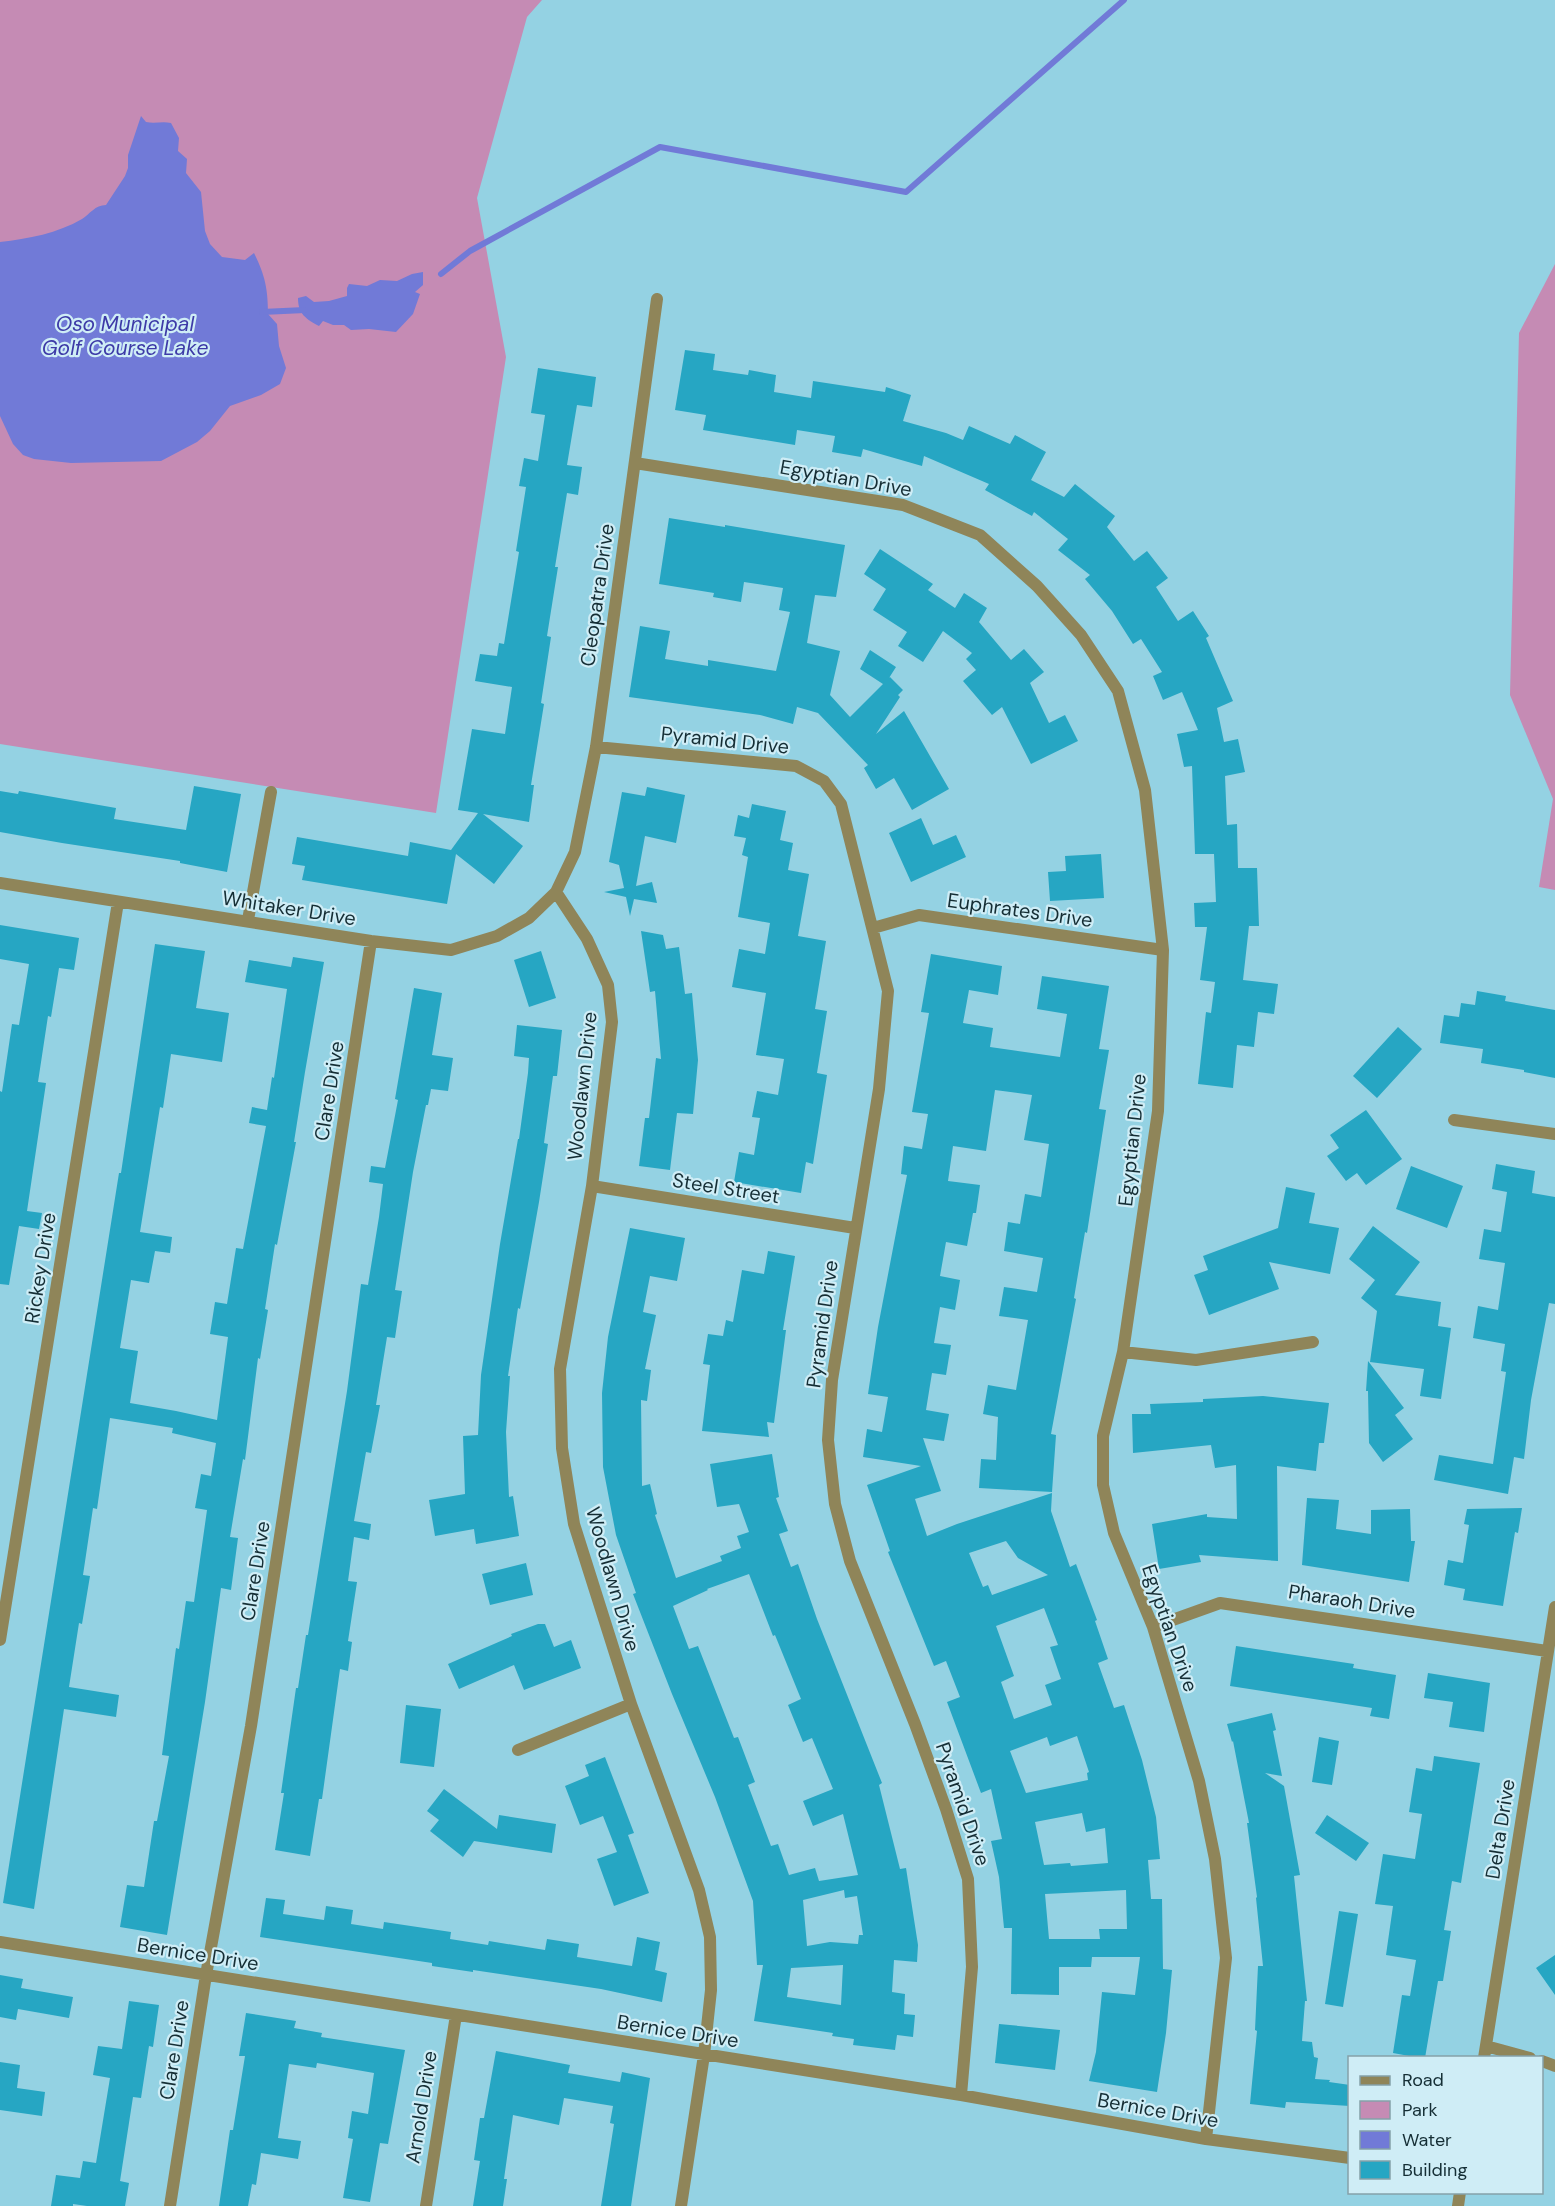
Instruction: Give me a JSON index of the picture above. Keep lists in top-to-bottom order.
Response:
{
  "streets": {
    "street": [
      "Egyptian Drive",
      "Cleopatra Drive",
      "Pyramid Drive",
      "Whitaker Drive",
      "Euphrates Drive",
      "Woodlawn Drive",
      "Clare Drive",
      "Steel Street",
      "Rickey Drive",
      "Pharaoh Drive",
      "Delta Drive",
      "Bernice Drive",
      "Arnold Drive"
    ]
  },
  "crossings": [
    ["Egyptian Drive", "Cleopatra Drive"],
    ["Egyptian Drive", "Euphrates Drive"],
    ["Egyptian Drive", "Pharaoh Drive"],
    ["Egyptian Drive", "Bernice Drive"],
    ["Cleopatra Drive", "Pyramid Drive"],
    ["Cleopatra Drive", "Whitaker Drive"],
    ["Cleopatra Drive", "Woodlawn Drive"],
    ["Pyramid Drive", "Euphrates Drive"],
    ["Pyramid Drive", "Steel Street"],
    ["Pyramid Drive", "Bernice Drive"],
    ["Whitaker Drive", "Woodlawn Drive"],
    ["Whitaker Drive", "Clare Drive"],
    ["Whitaker Drive", "Rickey Drive"],
    ["Woodlawn Drive", "Steel Street"],
    ["Woodlawn Drive", "Bernice Drive"],
    ["Clare Drive", "Bernice Drive"],
    ["Pharaoh Drive", "Delta Drive"],
    ["Bernice Drive", "Arnold Drive"]
  ],
  "water": ["Oso Municipal Golf Course Lake"],
  "legend": [
    "Road",
    "Park",
    "Water",
    "Building"
  ]
}
